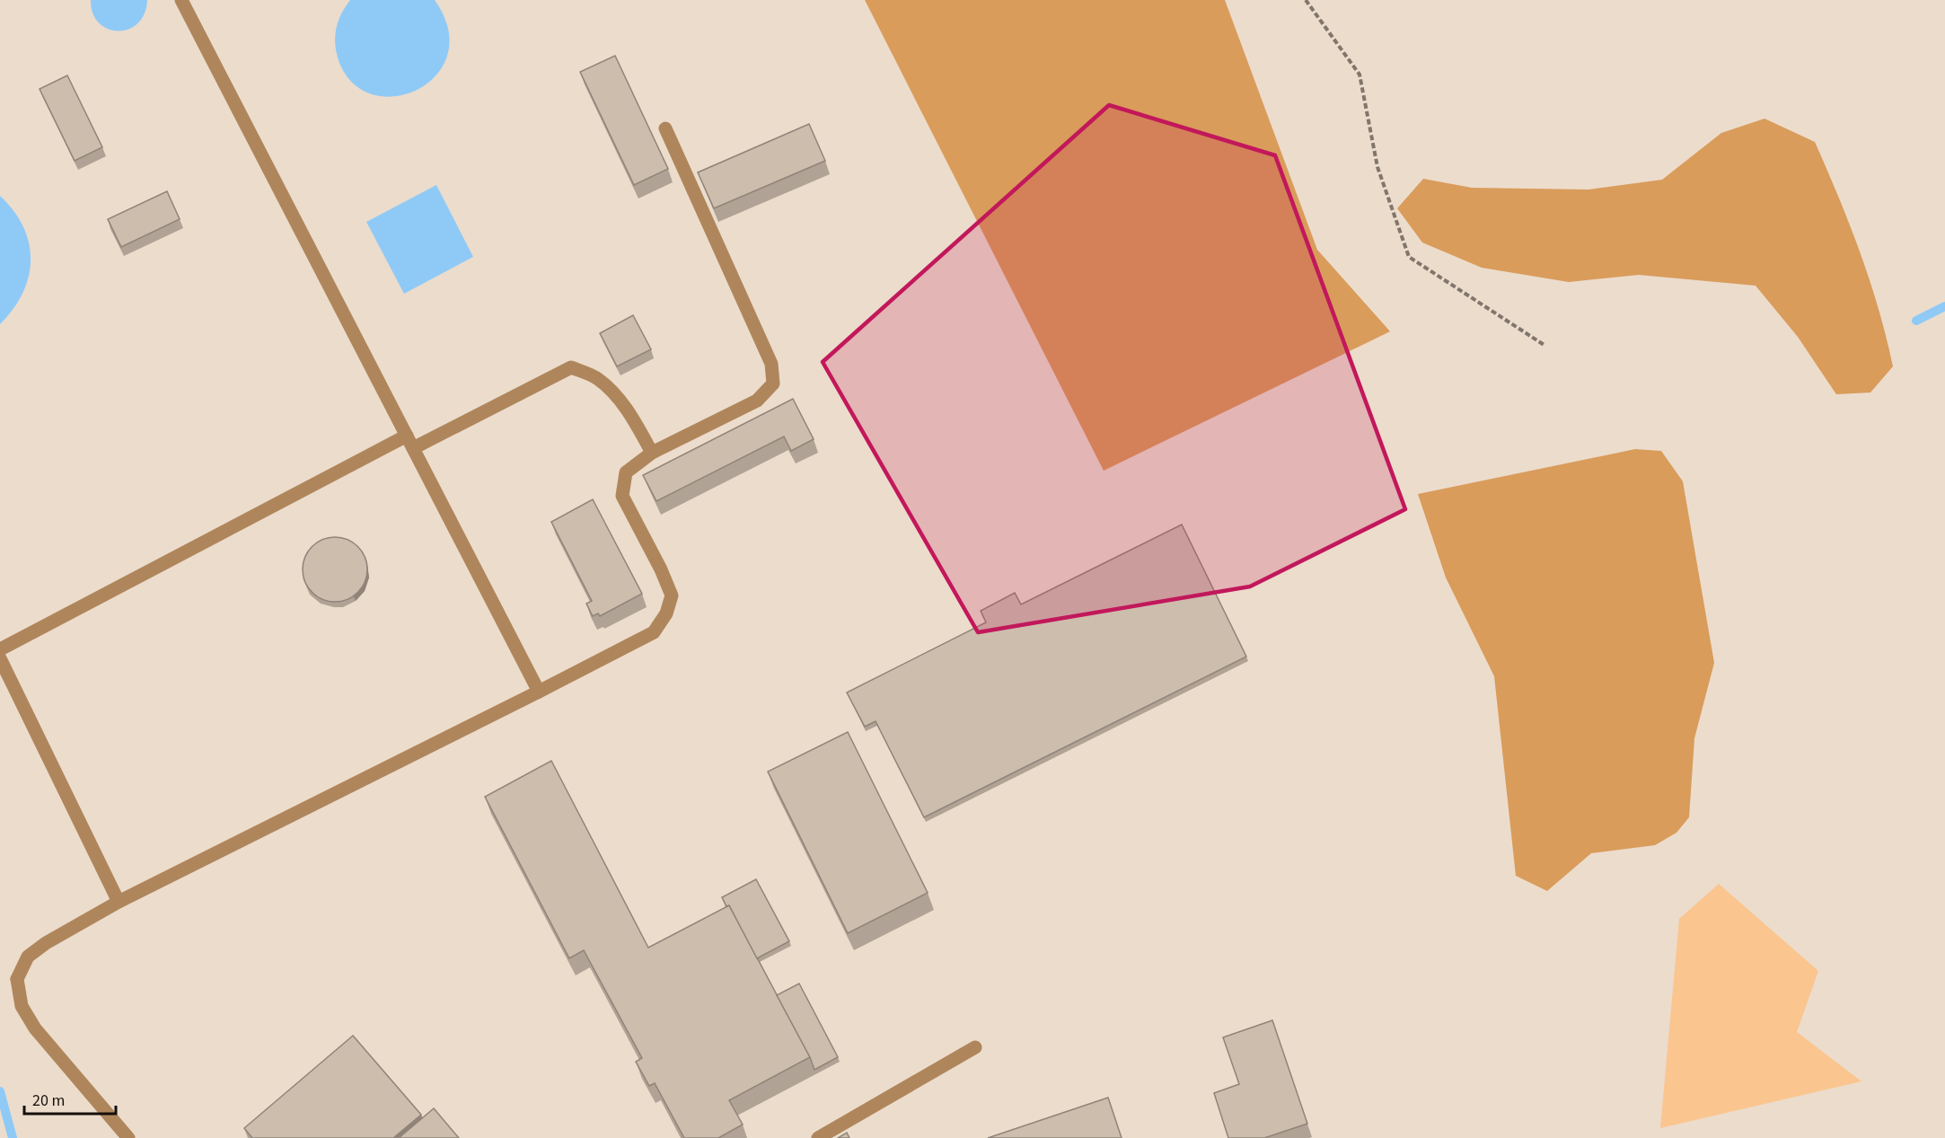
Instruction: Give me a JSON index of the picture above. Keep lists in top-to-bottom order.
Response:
{
  "scale_bar": "20 m"
}
